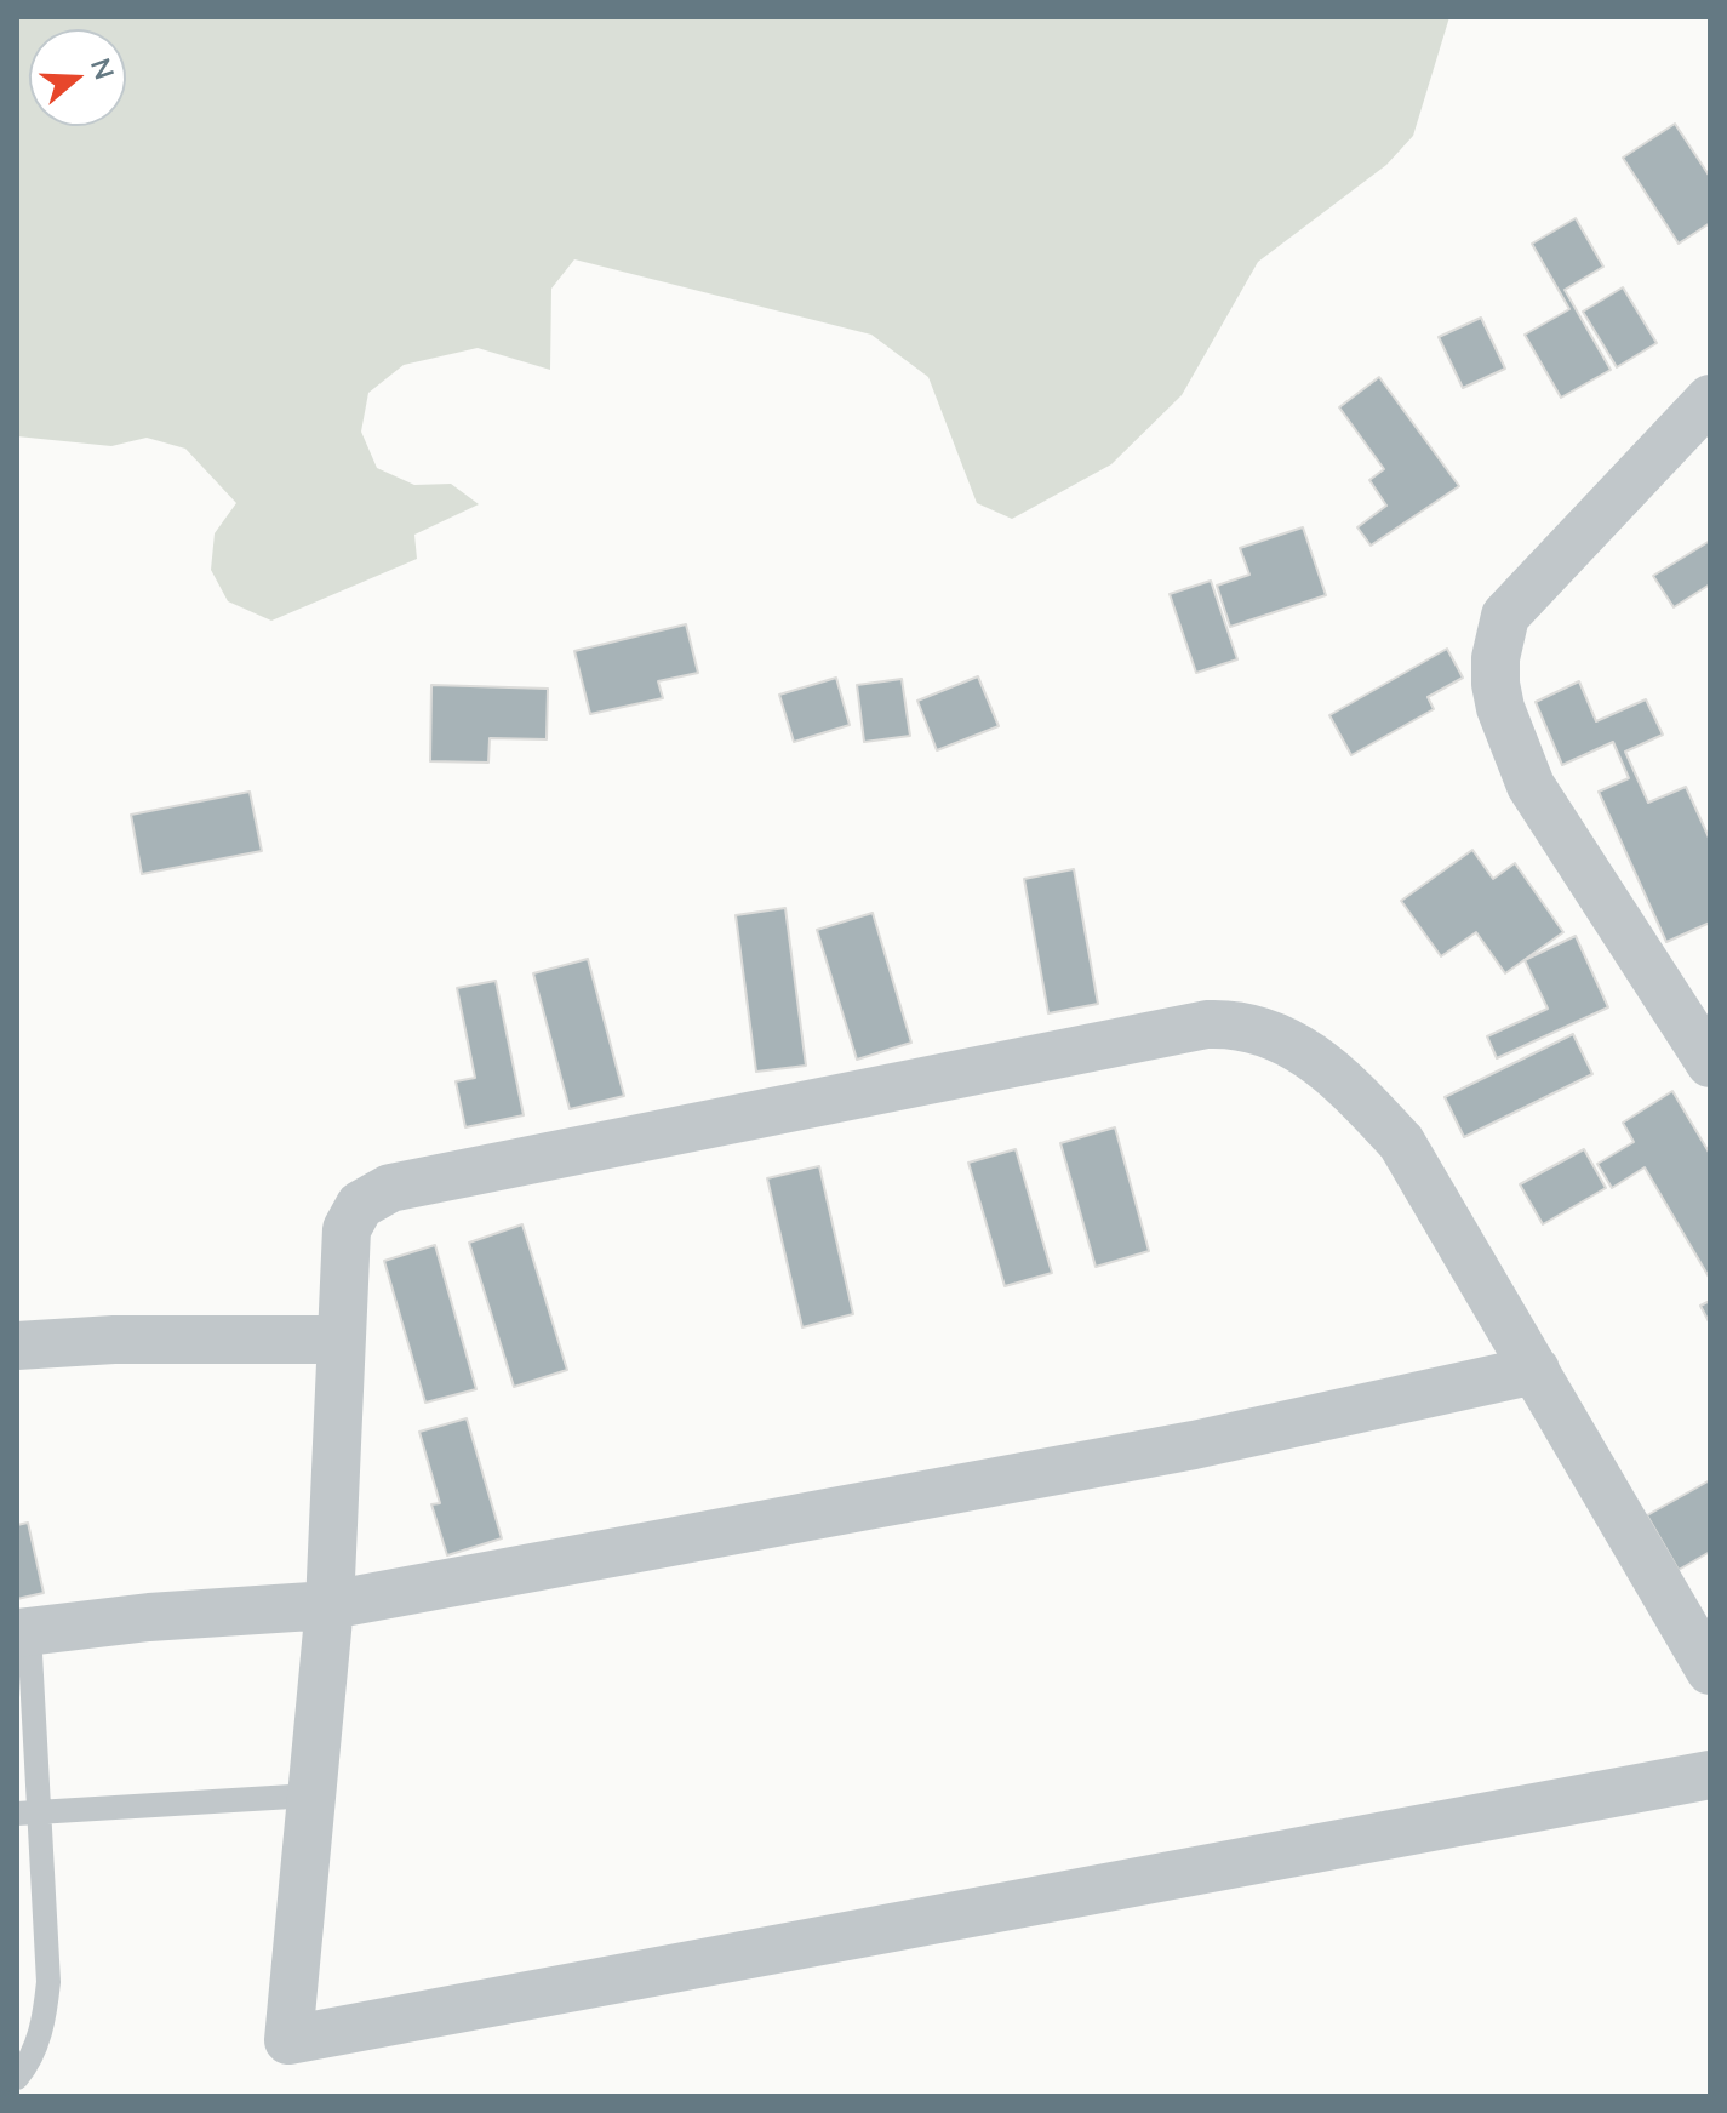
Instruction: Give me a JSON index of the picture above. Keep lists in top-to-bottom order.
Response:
{
  "north": "right"
}
